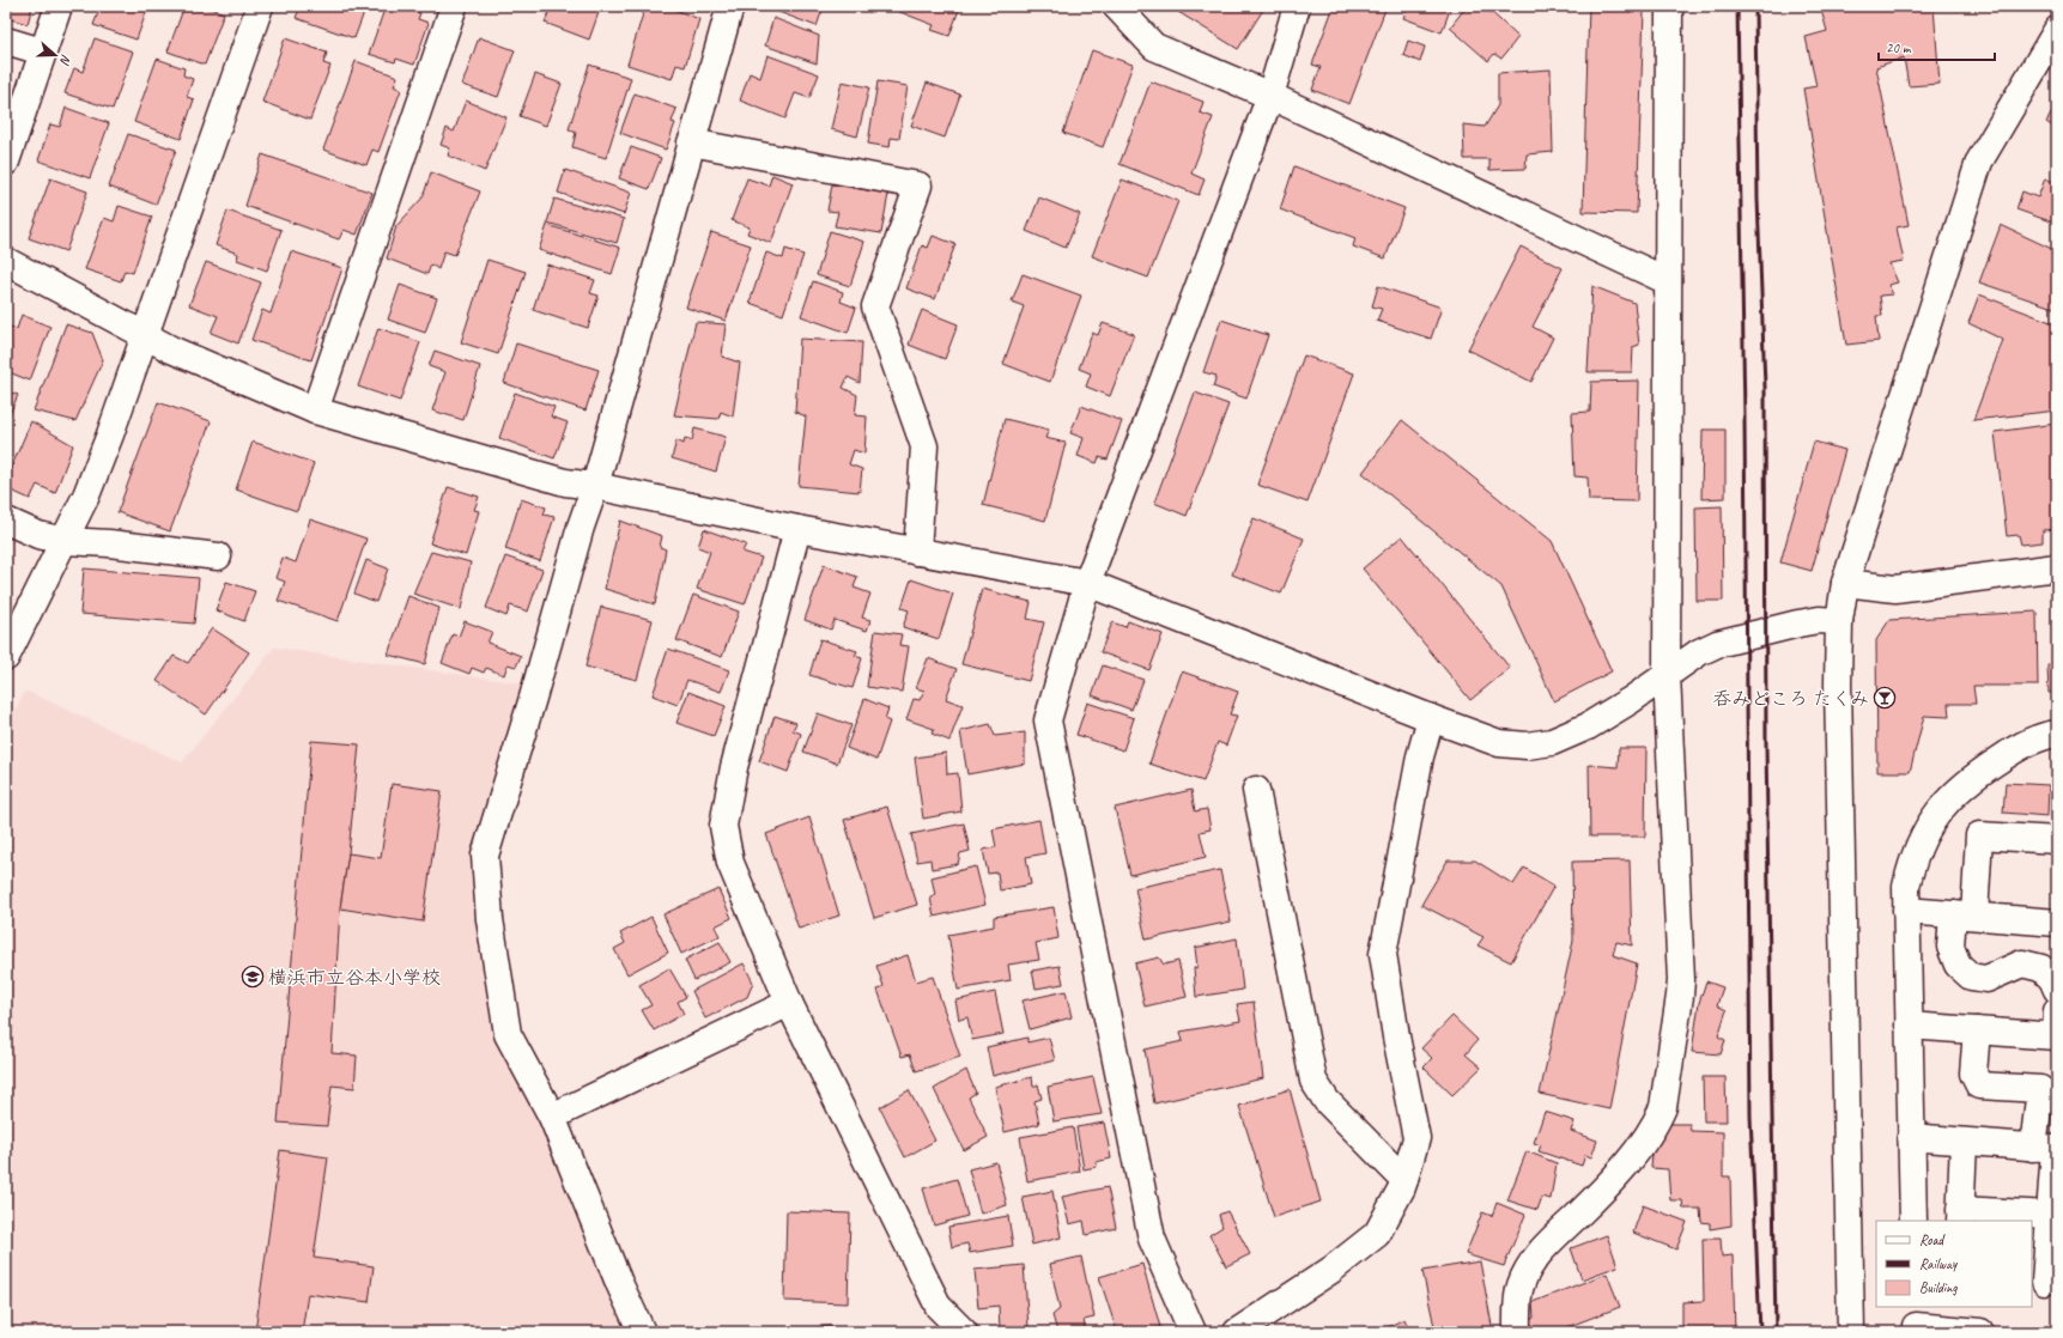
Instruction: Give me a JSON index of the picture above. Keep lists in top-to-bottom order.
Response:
{
  "places": {
    "bar": ["呑みどころ たくみ"],
    "school or university": ["横浜市立谷本小学校"]
  },
  "legend": ["Road", "Railway", "Building"],
  "scale_bar": "20 m",
  "north": "right"
}
